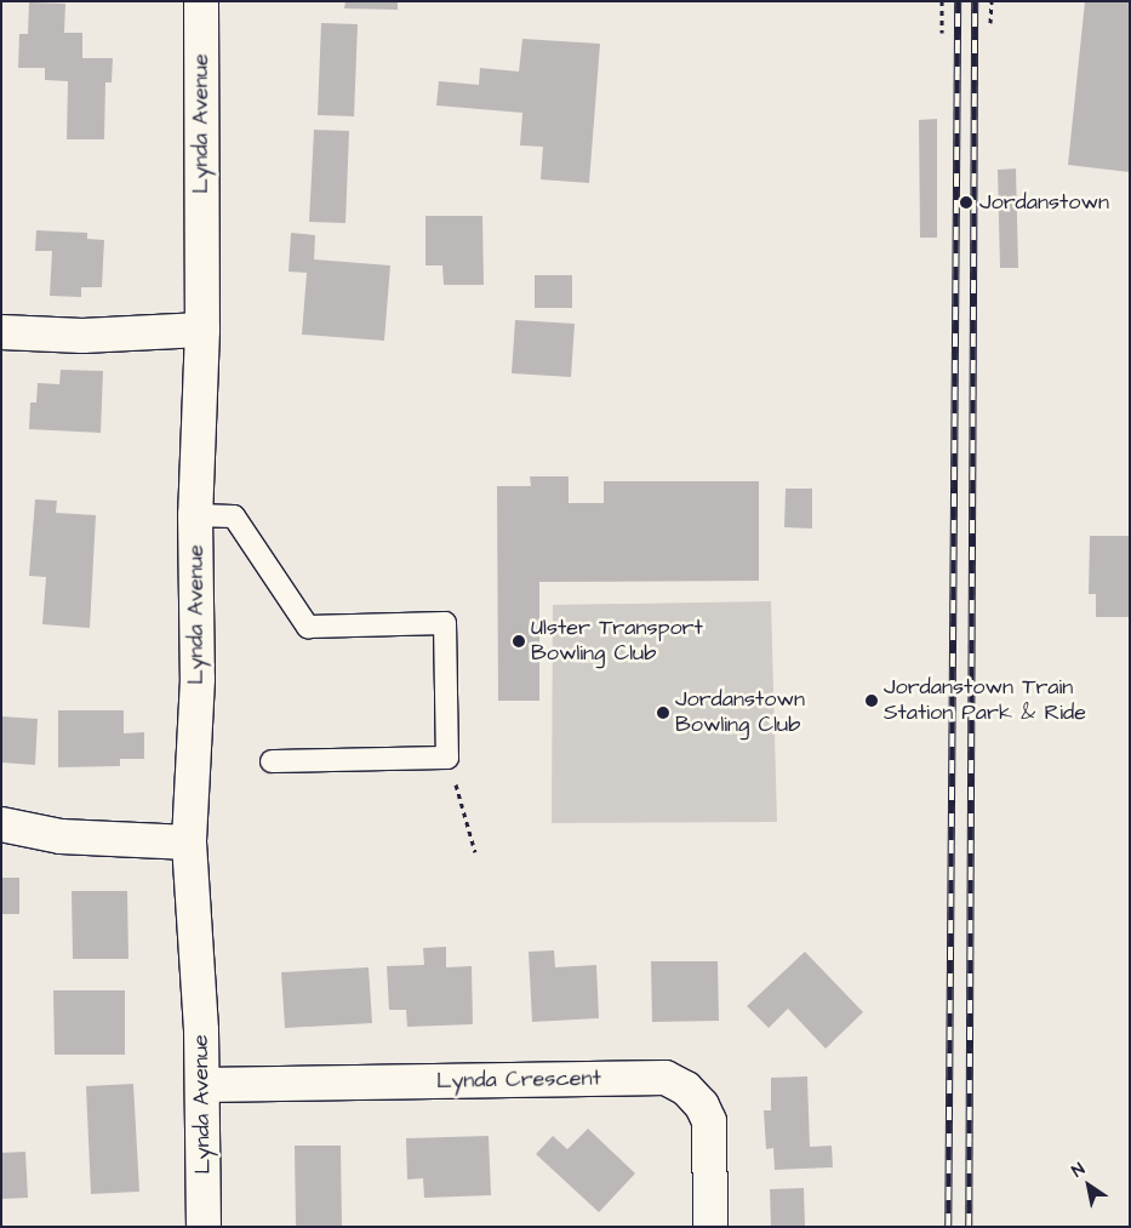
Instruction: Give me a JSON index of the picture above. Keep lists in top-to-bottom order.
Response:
{
  "streets": {
    "street": ["Lynda Avenue", "Lynda Crescent"]
  },
  "crossings": [
    ["Lynda Avenue", "Lynda Crescent"]
  ],
  "places": [
    "Jordanstown",
    "Ulster Transport Bowling Club",
    "Jordanstown Train Station Park & Ride",
    "Jordanstown Bowling Club"
  ],
  "north": "top left"
}
